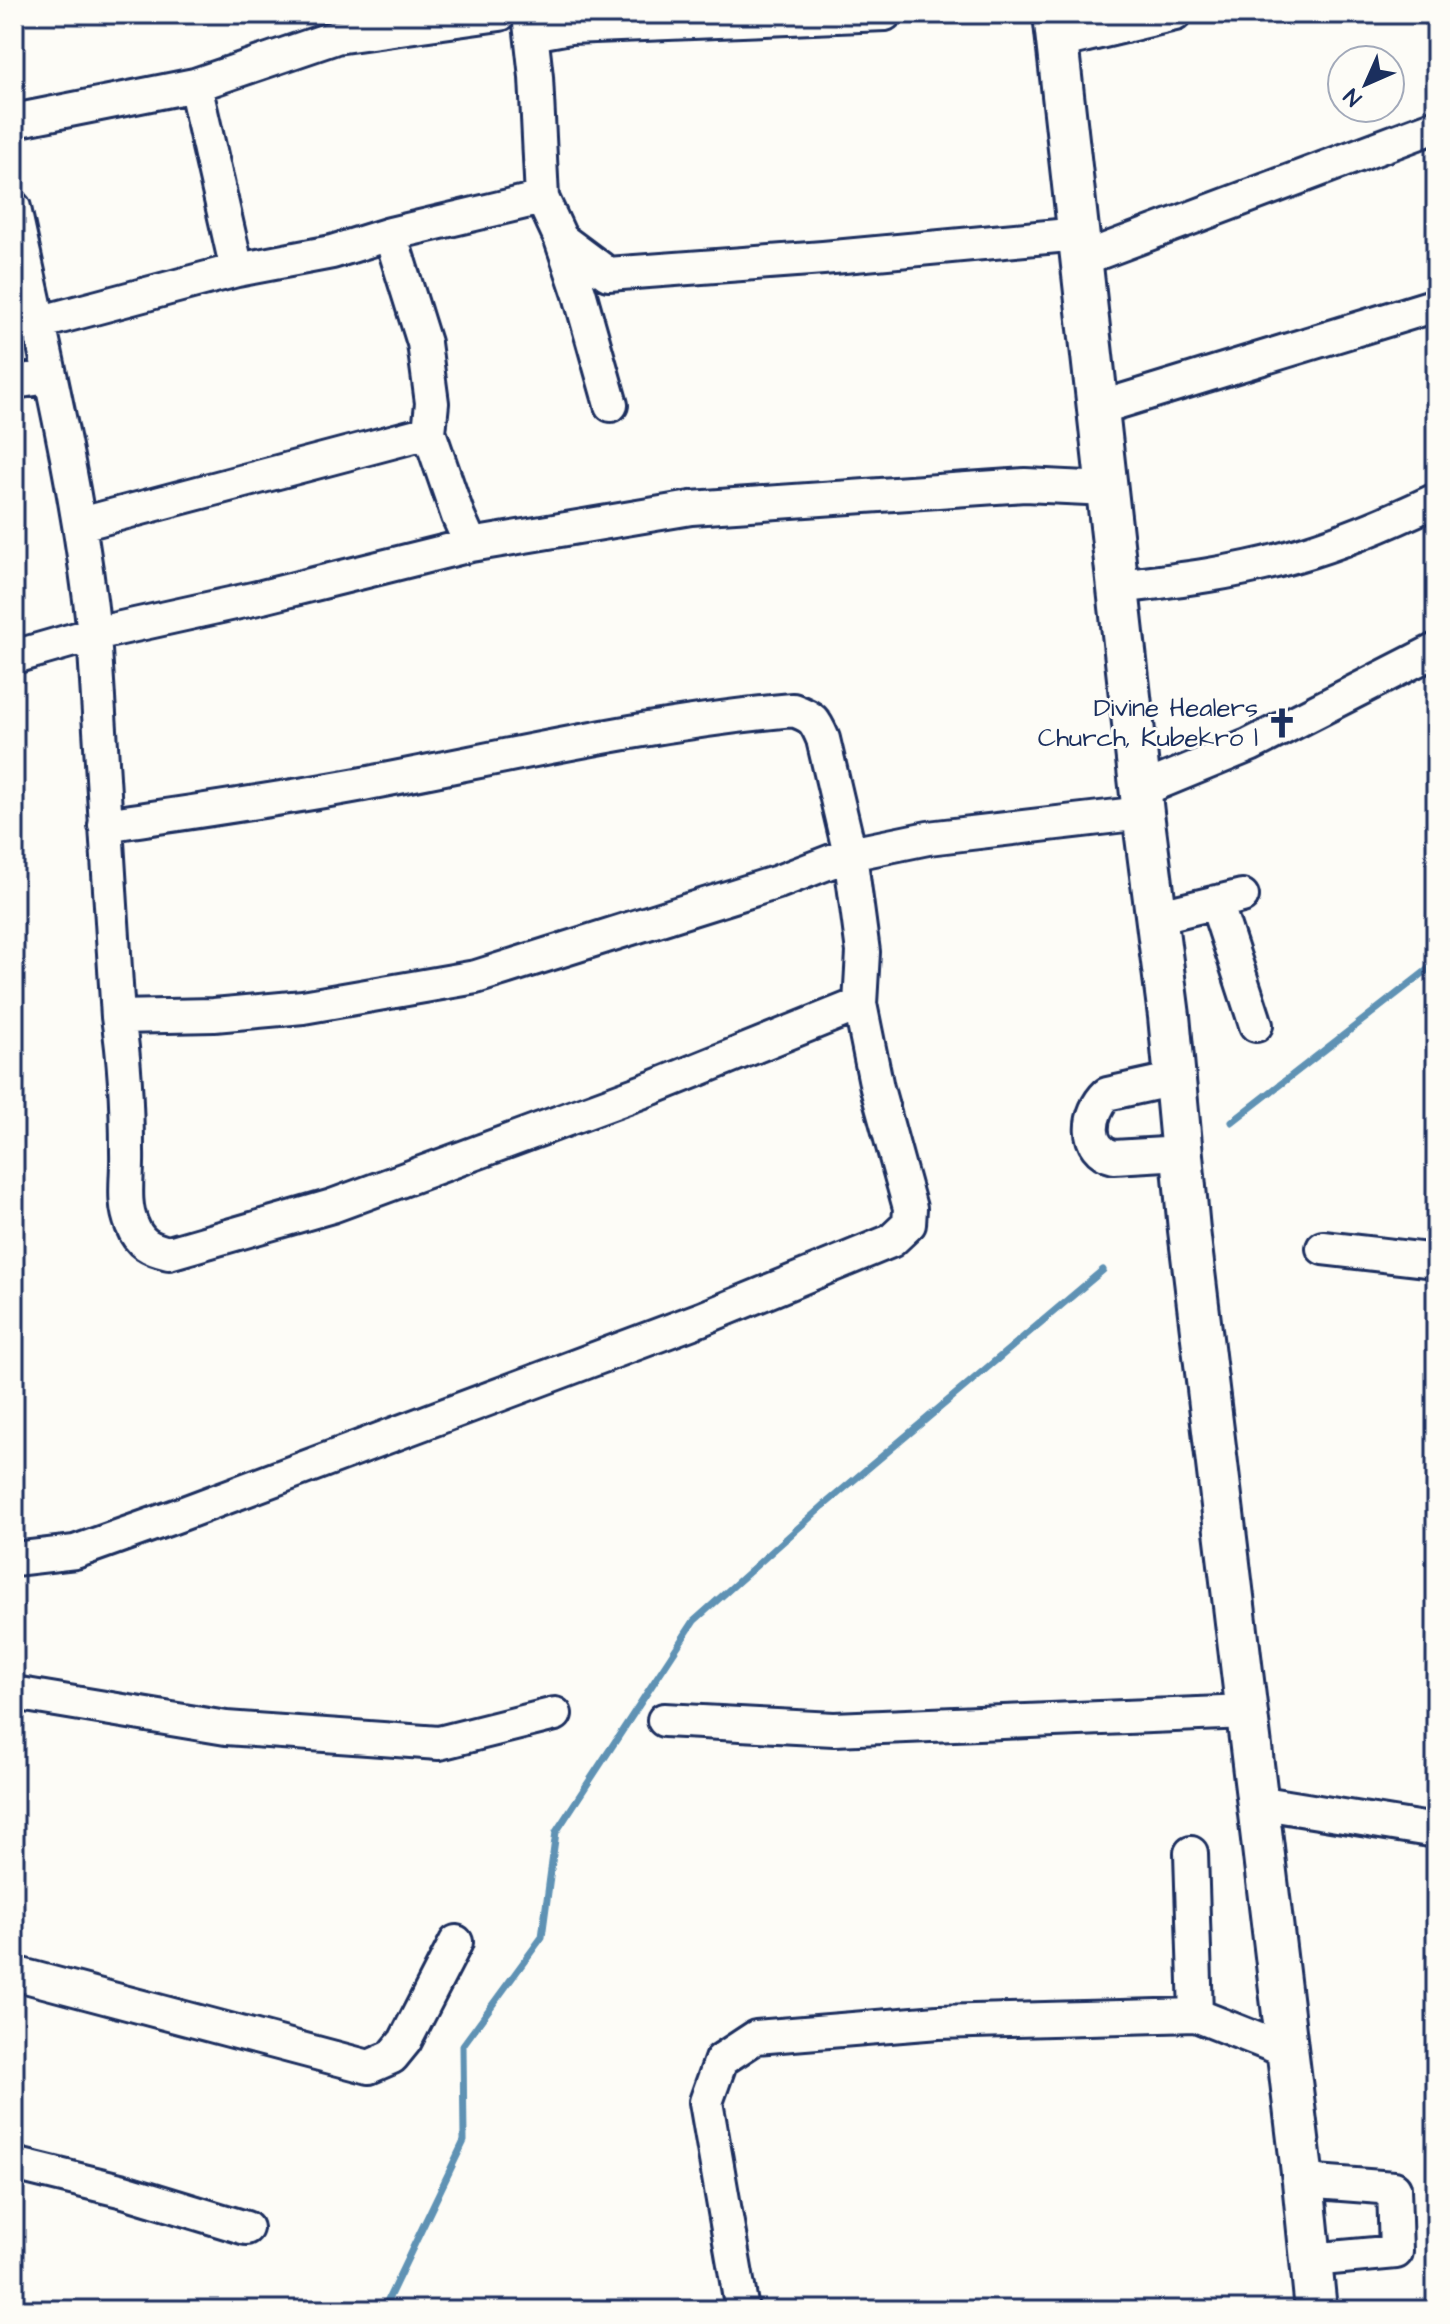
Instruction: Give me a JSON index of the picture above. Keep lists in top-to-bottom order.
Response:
{
  "places": {
    "church": ["Divine Healers Church, Kubekro l"]
  },
  "north": "bottom left"
}
